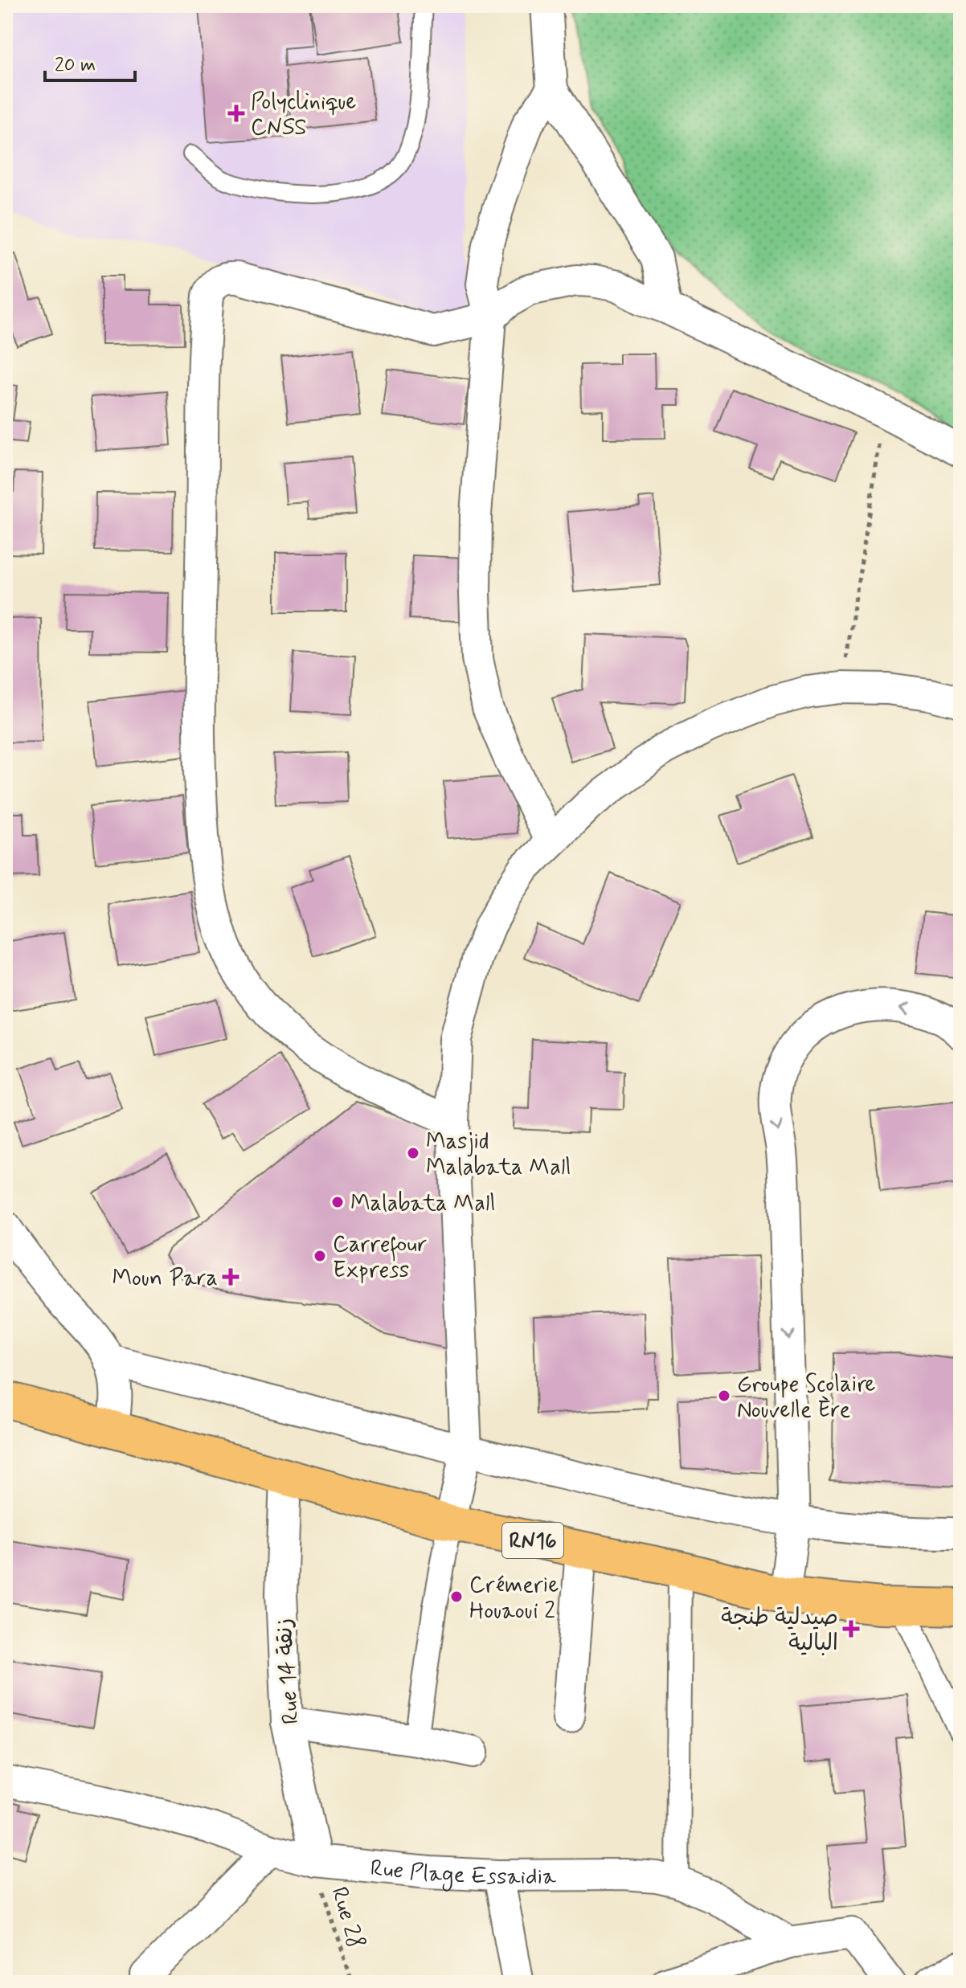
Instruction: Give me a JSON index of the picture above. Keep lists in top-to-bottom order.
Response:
{
  "streets": {
    "main road": ["RN16"],
    "street": ["Rue 14 زنقة", "Rue Plage Essaidia"],
    "path": ["Rue 28"]
  },
  "crossings": [
    ["RN16", "Rue 14 زنقة"],
    ["Rue 14 زنقة", "Rue Plage Essaidia"],
    ["Rue 14 زنقة", "Rue 28"],
    ["Rue Plage Essaidia", "Rue 28"]
  ],
  "places": {
    "health": ["Polyclinique CNSS", "Moun Para", "صيدلية طنجة البالية"],
    "other": [
      "Masjid Malabata Mall",
      "Malabata Mall",
      "Carrefour Express",
      "Groupe Scolaire Nouvelle Ère",
      "Crémerie Houaoui 2"
    ]
  },
  "scale_bar": "20 m"
}
